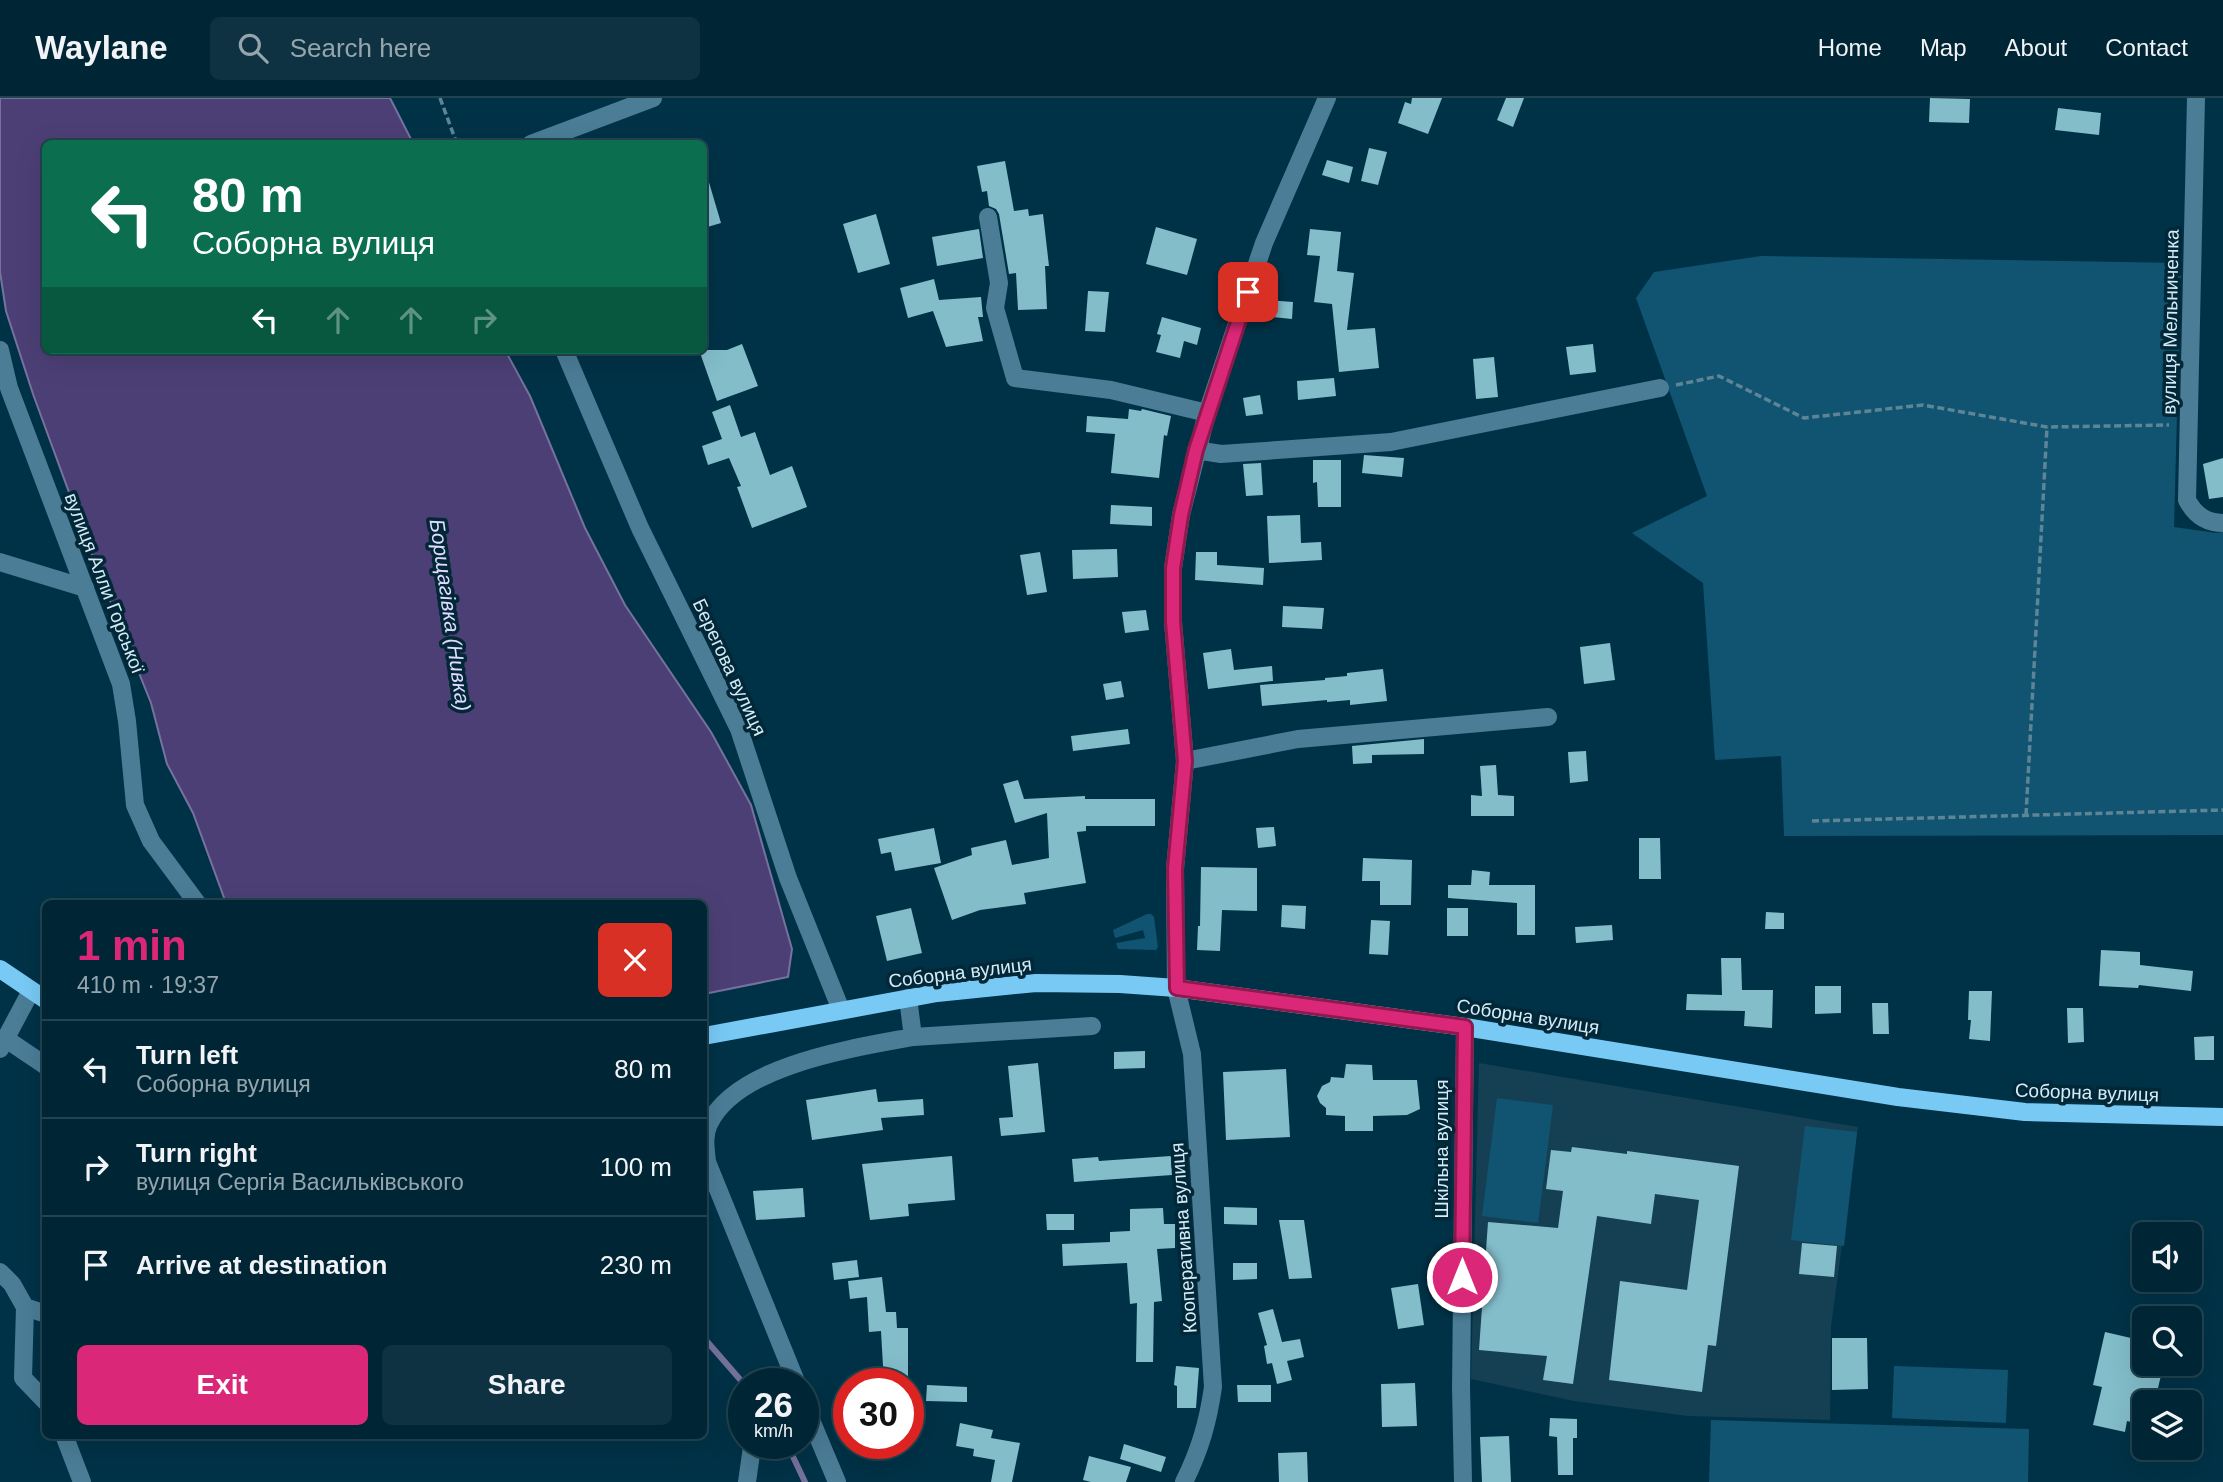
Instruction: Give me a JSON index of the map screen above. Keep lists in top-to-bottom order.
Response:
{
  "streets": {
    "main road": ["Соборна вулиця"],
    "street": [
      "вулиця Мельниченка",
      "вулиця Алли Горської",
      "Берегова вулиця",
      "Шкільна вулиця",
      "Кооперативна вулиця"
    ]
  },
  "crossings": [
    ["Берегова вулиця", "Соборна вулиця"],
    ["Соборна вулиця", "Шкільна вулиця"],
    ["Соборна вулиця", "Кооперативна вулиця"]
  ],
  "water": ["Борщагівка (Нивка)"],
  "page": {
    "header": "Waylane",
    "search": "Search here",
    "nav": [
      "Home",
      "Map",
      "About",
      "Contact"
    ],
    "turn": ["80 m", "Соборна вулиця"],
    "heading": ["1 min", "410 m · 19:37"],
    "list": [
      {
        "name": "Turn left",
        "note": "Соборна вулиця",
        "value": "80 m"
      },
      {
        "name": "Turn right",
        "note": "вулиця Сергія Васильківського",
        "value": "100 m"
      },
      {
        "name": "Arrive at destination",
        "value": "230 m"
      }
    ],
    "buttons": ["Exit", "Share"],
    "speed": "26 km/h",
    "limit": "30"
  }
}
